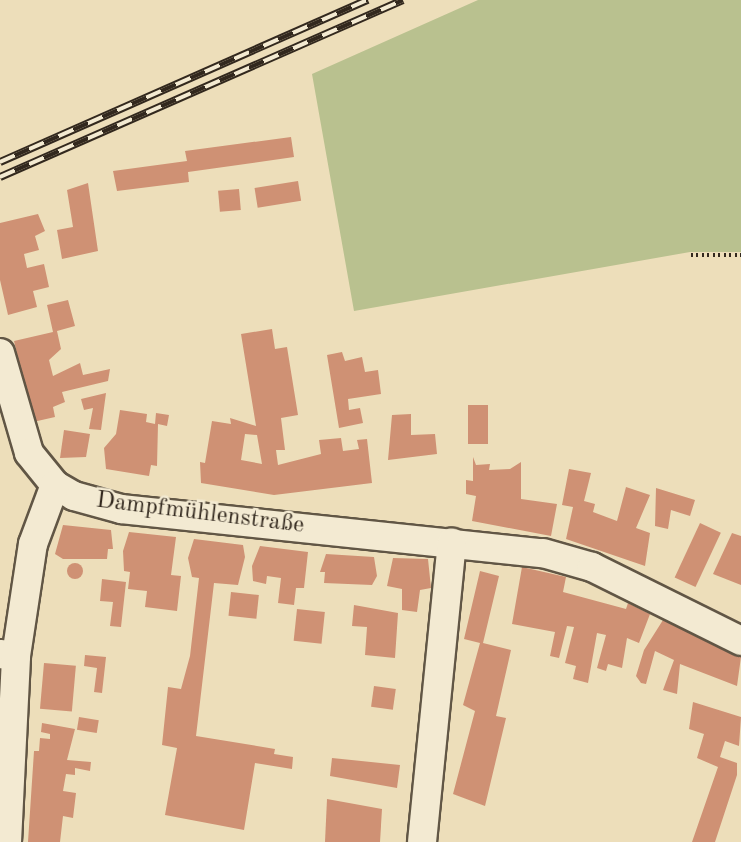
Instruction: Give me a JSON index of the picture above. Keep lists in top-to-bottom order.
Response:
{
  "streets": {
    "street": ["Dampfmühlenstraße"]
  }
}
